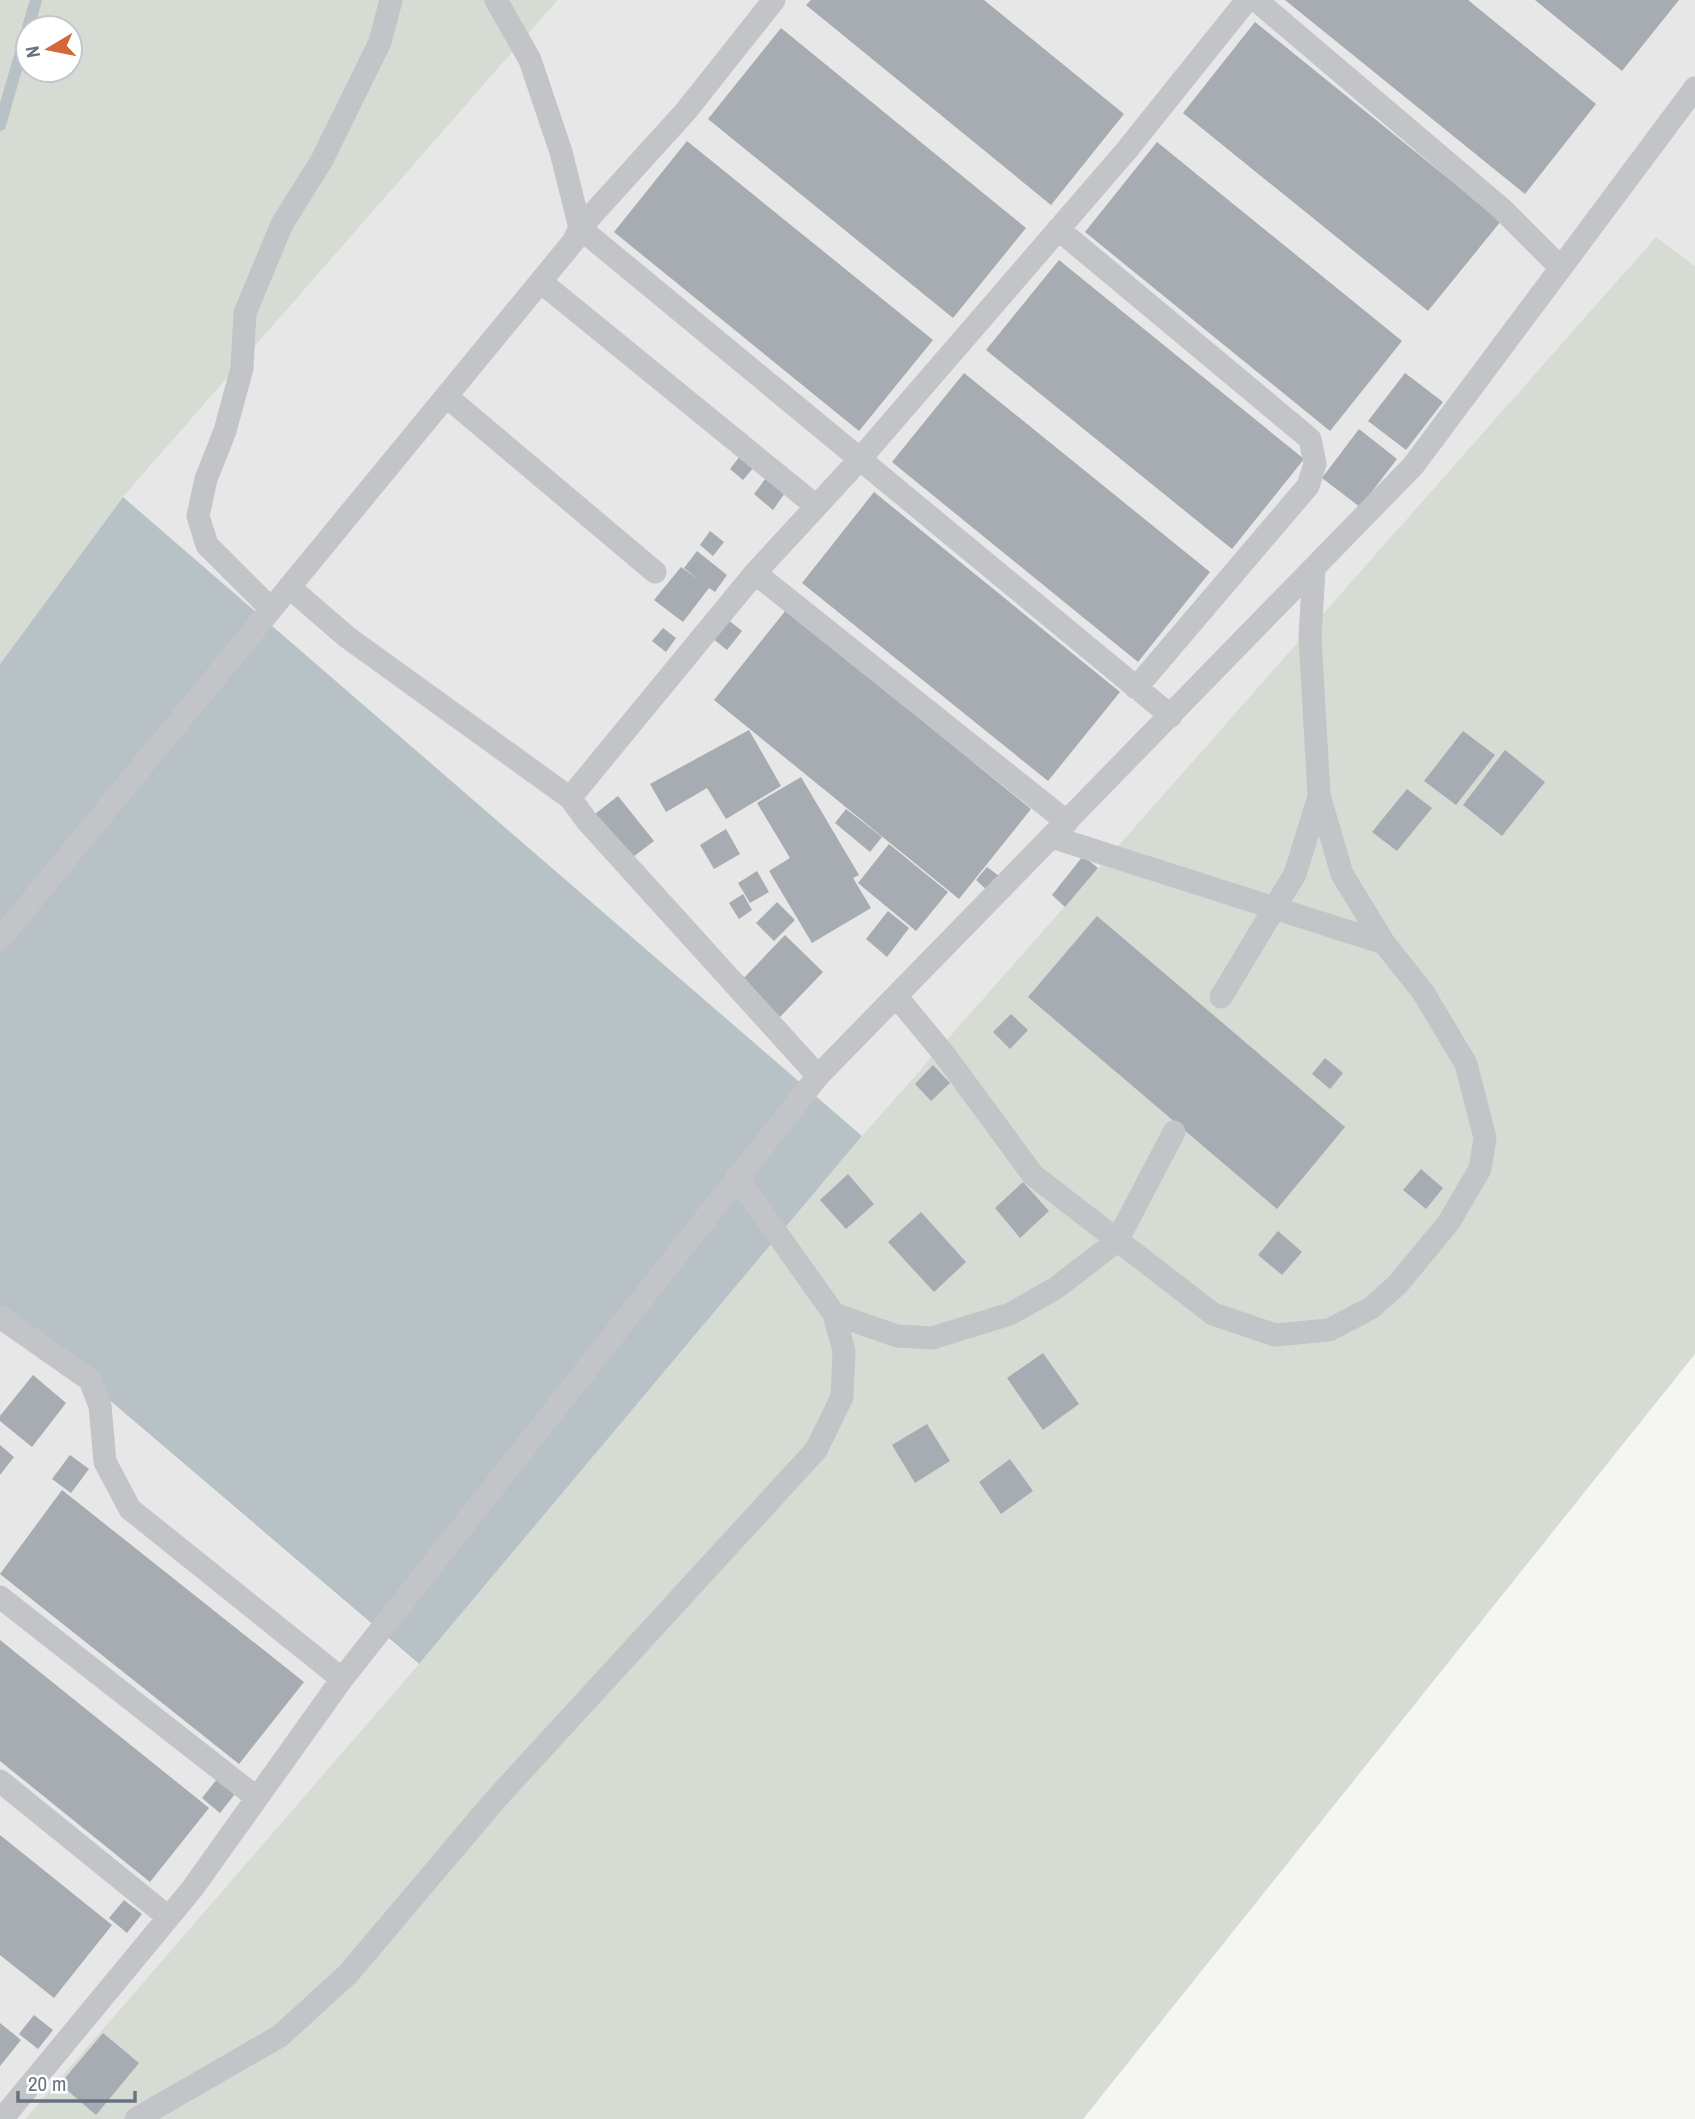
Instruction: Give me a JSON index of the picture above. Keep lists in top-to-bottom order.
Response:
{
  "scale_bar": "20 m",
  "north": "left"
}
